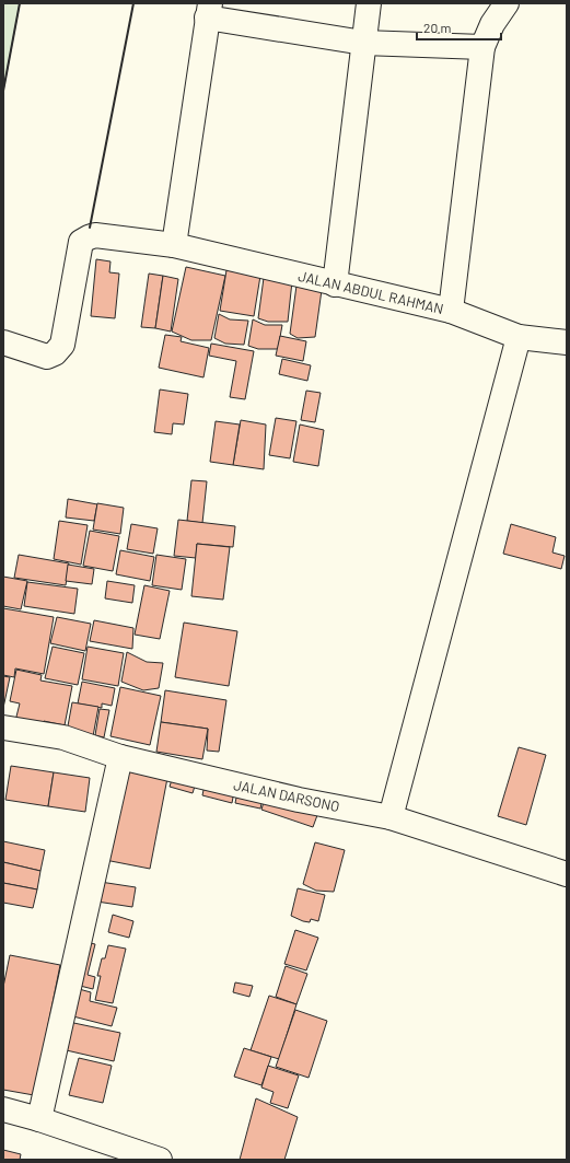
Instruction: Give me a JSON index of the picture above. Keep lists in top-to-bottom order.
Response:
{
  "streets": {
    "street": ["JALAN ABDUL RAHMAN", "JALAN DARSONO"]
  },
  "scale_bar": "20 m"
}
